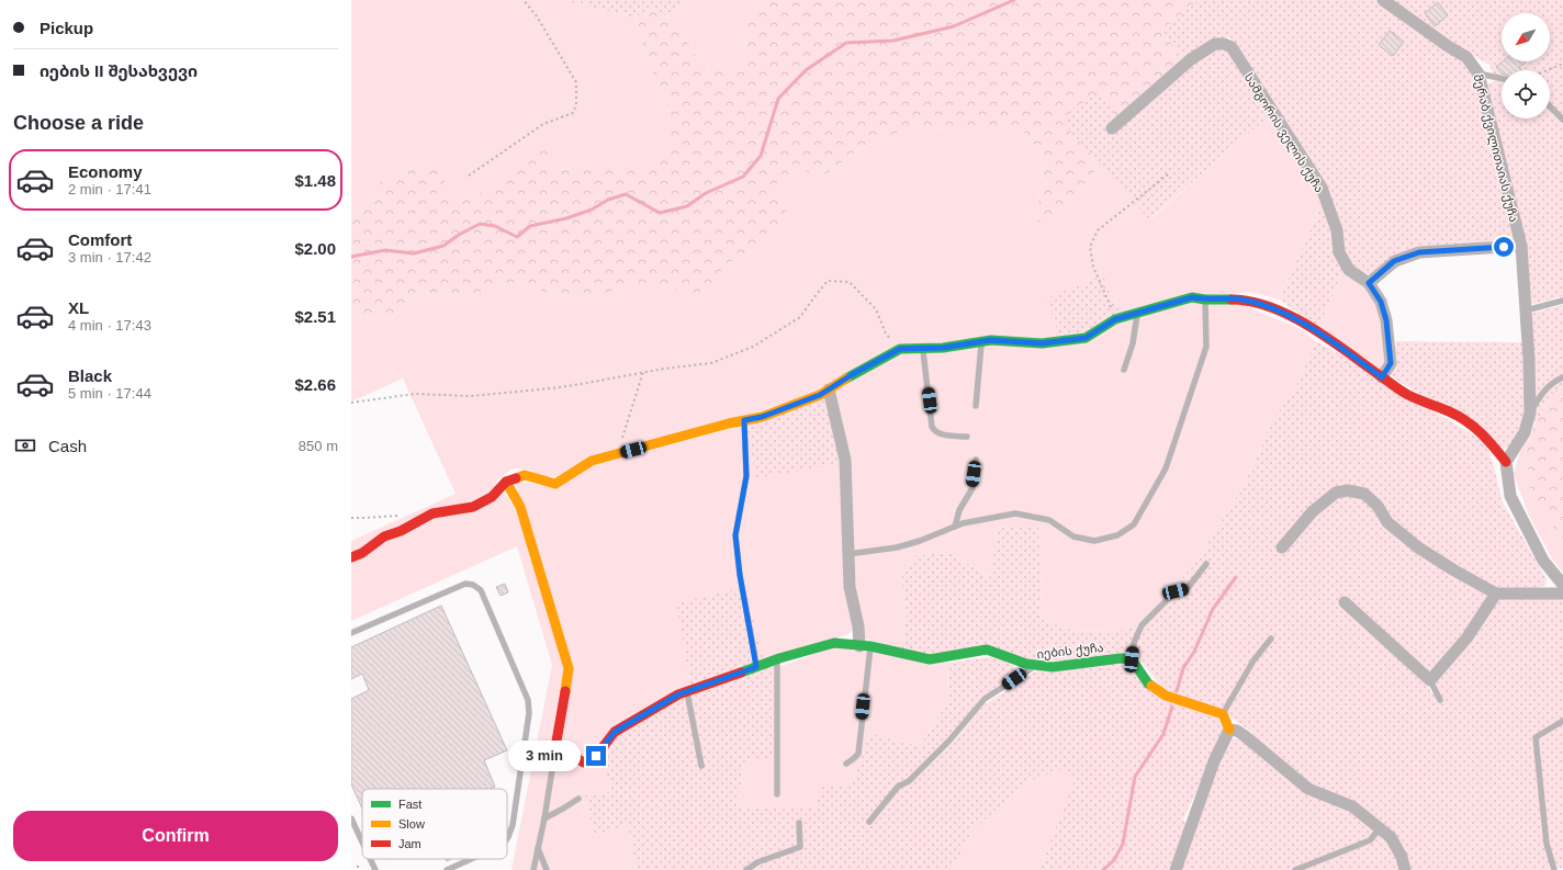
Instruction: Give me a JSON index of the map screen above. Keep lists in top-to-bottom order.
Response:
{
  "streets": {
    "street": ["სამგორის ველის ქუჩა", "მერაბ ქვილითაიას ქუჩა", "იების ქუჩა"]
  },
  "legend": ["Fast", "Slow", "Jam"],
  "north": "bottom left",
  "page": {
    "banner": ["Pickup", "იების II შესახვევი"],
    "heading": "Choose a ride",
    "list": [
      {
        "name": "Economy",
        "note": "2 min · 17:41",
        "value": "$1.48"
      },
      {
        "name": "Comfort",
        "note": "3 min · 17:42",
        "value": "$2.00"
      },
      {
        "name": "XL",
        "note": "4 min · 17:43",
        "value": "$2.51"
      },
      {
        "name": "Black",
        "note": "5 min · 17:44",
        "value": "$2.66"
      }
    ],
    "pay": ["Cash", "850 m"],
    "bubble": "3 min",
    "buttons": "Confirm"
  }
}
